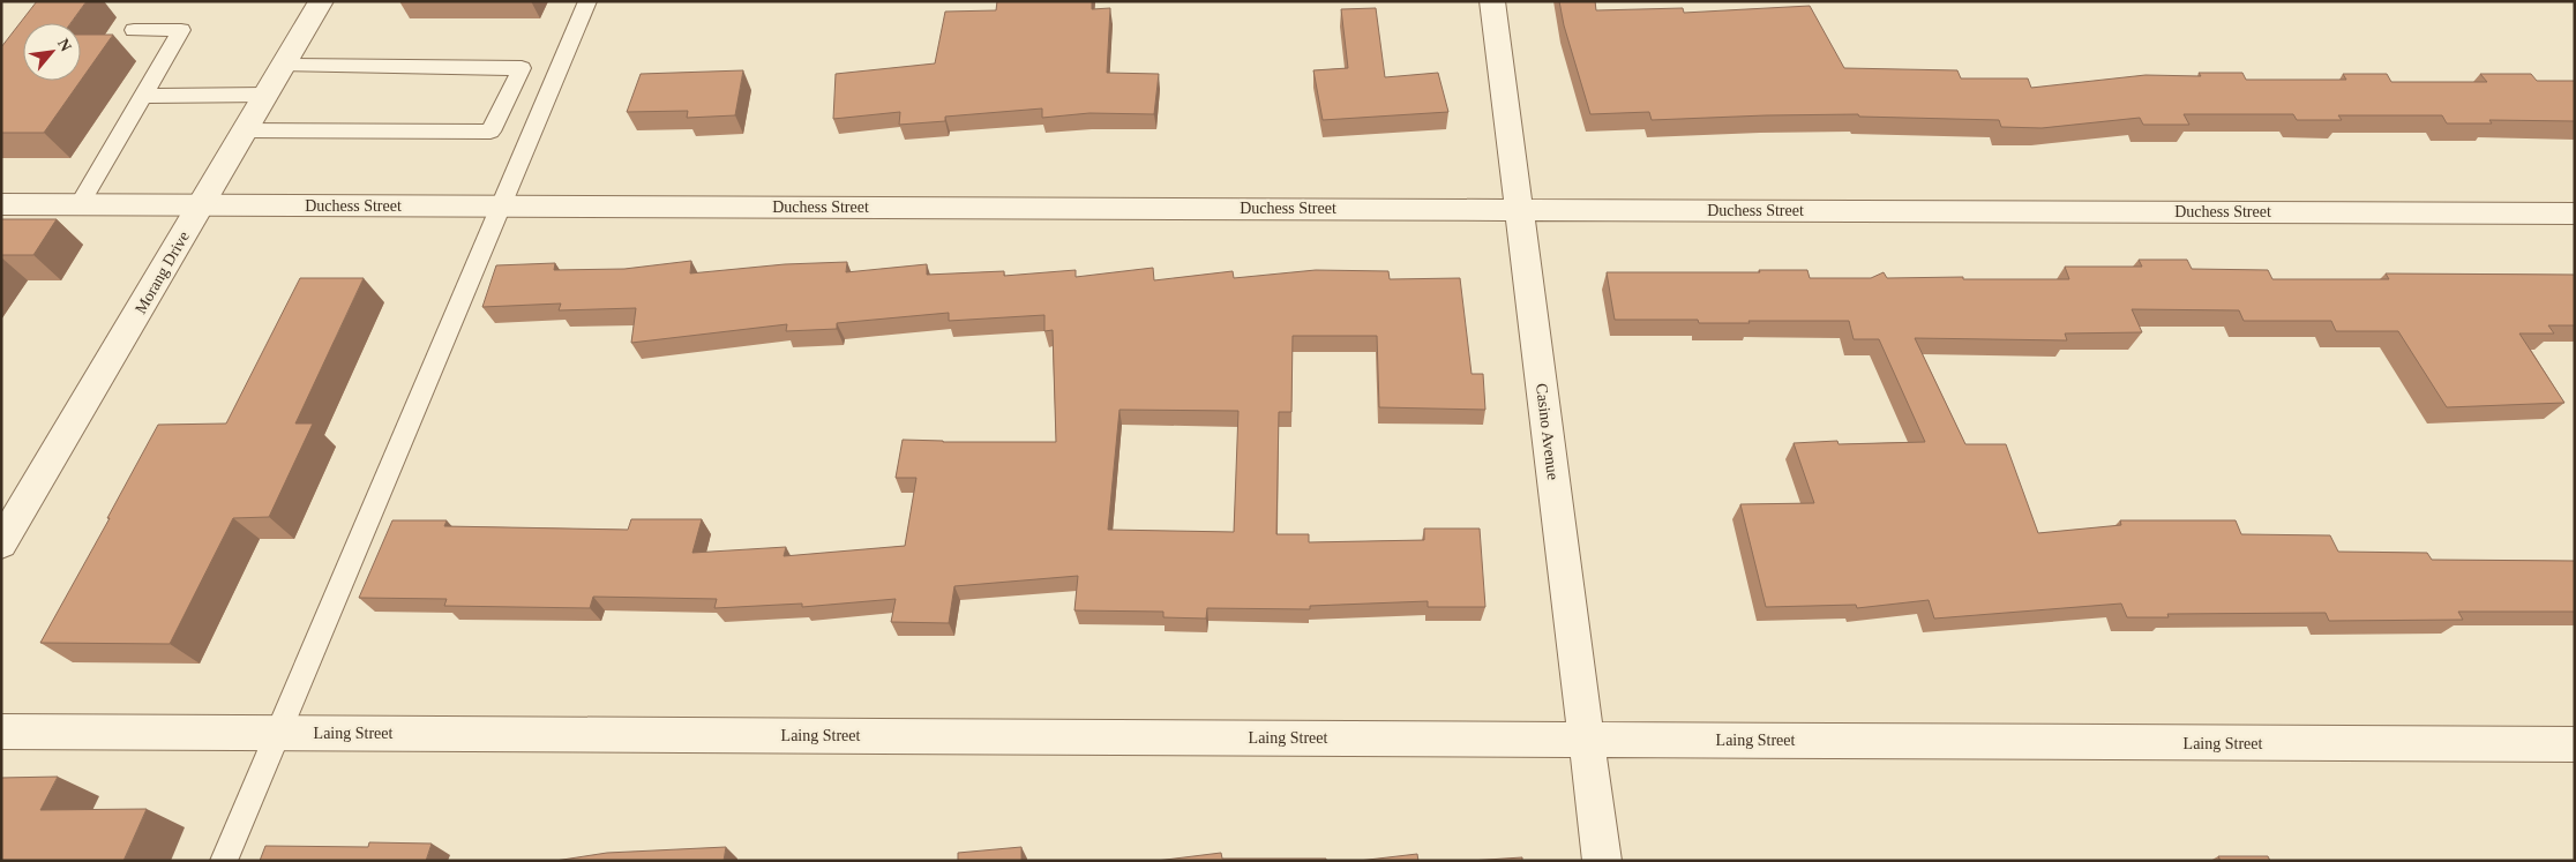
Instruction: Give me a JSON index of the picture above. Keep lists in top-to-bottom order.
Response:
{
  "streets": {
    "street": [
      "Duchess Street",
      "Morang Drive",
      "Casino Avenue",
      "Laing Street"
    ]
  },
  "crossings": [
    ["Duchess Street", "Morang Drive"],
    ["Duchess Street", "Casino Avenue"],
    ["Casino Avenue", "Laing Street"]
  ],
  "north": "top right"
}
